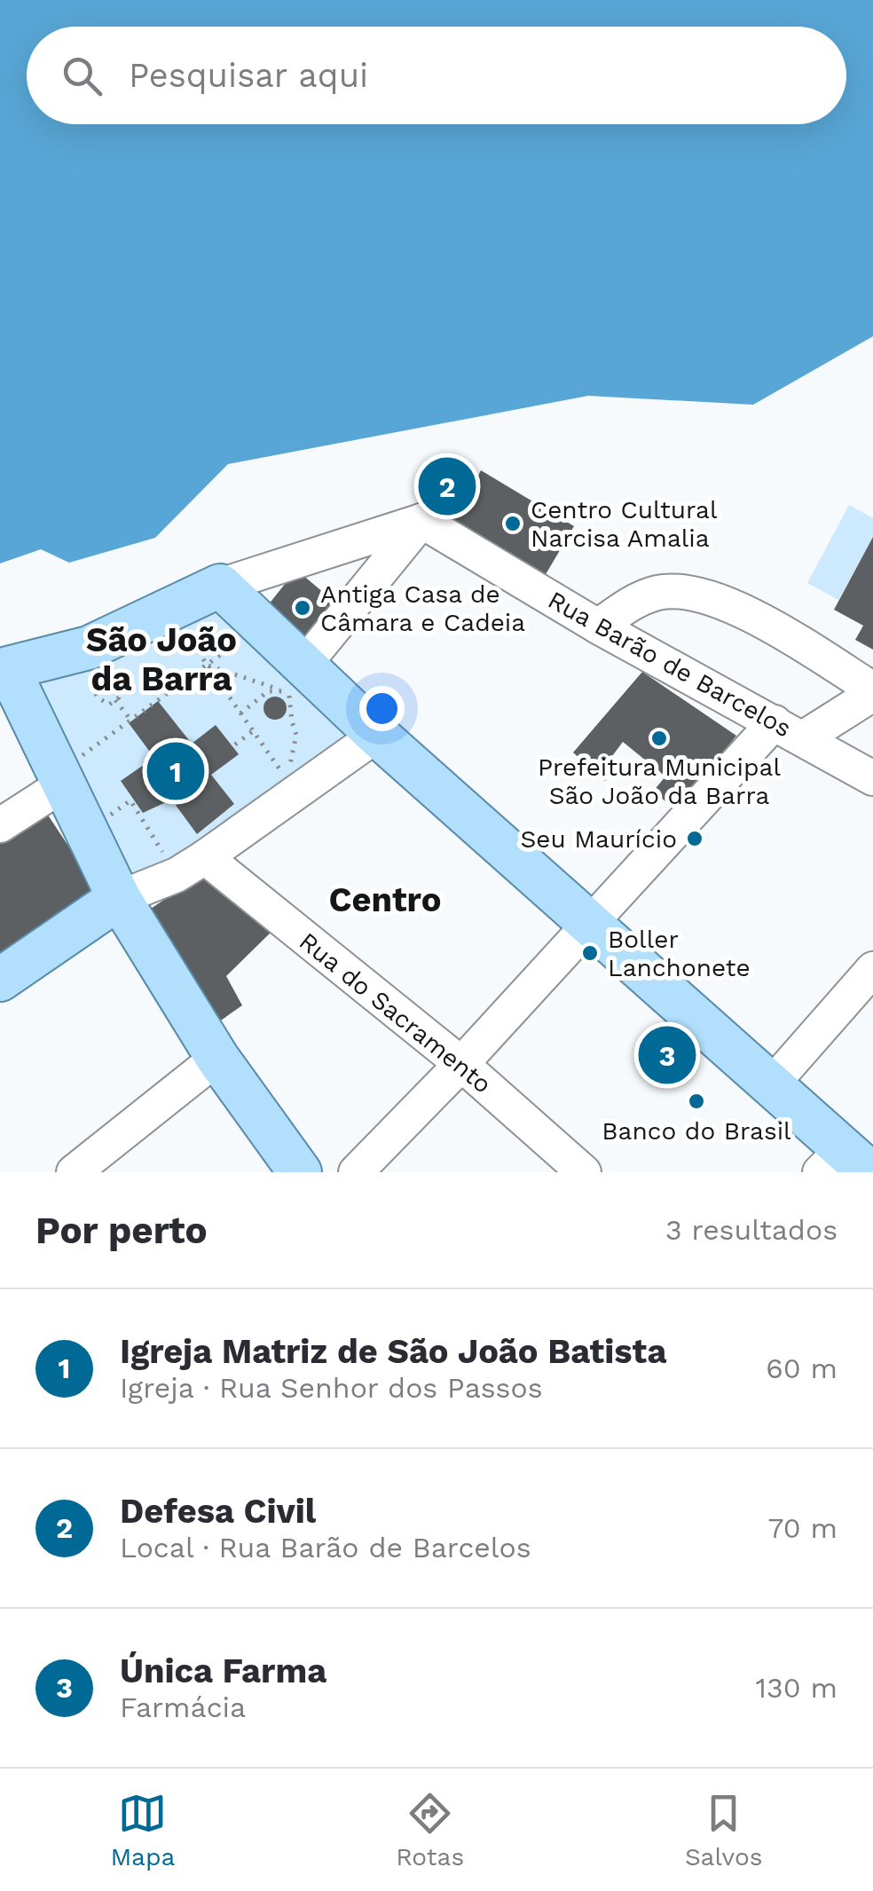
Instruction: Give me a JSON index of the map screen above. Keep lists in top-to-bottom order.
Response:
{
  "streets": {
    "street": ["Rua Barão de Barcelos", "Rua do Sacramento"]
  },
  "districts": ["São João da Barra", "Centro"],
  "places": [
    "Centro Cultural Narcisa Amalia",
    "Antiga Casa de Câmara e Cadeia",
    "Prefeitura Municipal São João da Barra",
    "Seu Maurício",
    "Boller Lanchonete",
    "Banco do Brasil"
  ],
  "page": {
    "search": "Pesquisar aqui",
    "pins": ["2", "1", "3"],
    "heading": ["Por perto", "3 resultados"],
    "list": [
      {
        "mark": "1",
        "name": "Igreja Matriz de São João Batista",
        "note": "Igreja · Rua Senhor dos Passos",
        "value": "60 m"
      },
      {
        "mark": "2",
        "name": "Defesa Civil",
        "note": "Local · Rua Barão de Barcelos",
        "value": "70 m"
      },
      {
        "mark": "3",
        "name": "Única Farma",
        "note": "Farmácia",
        "value": "130 m"
      }
    ],
    "nav": ["Mapa", "Rotas", "Salvos"]
  }
}
